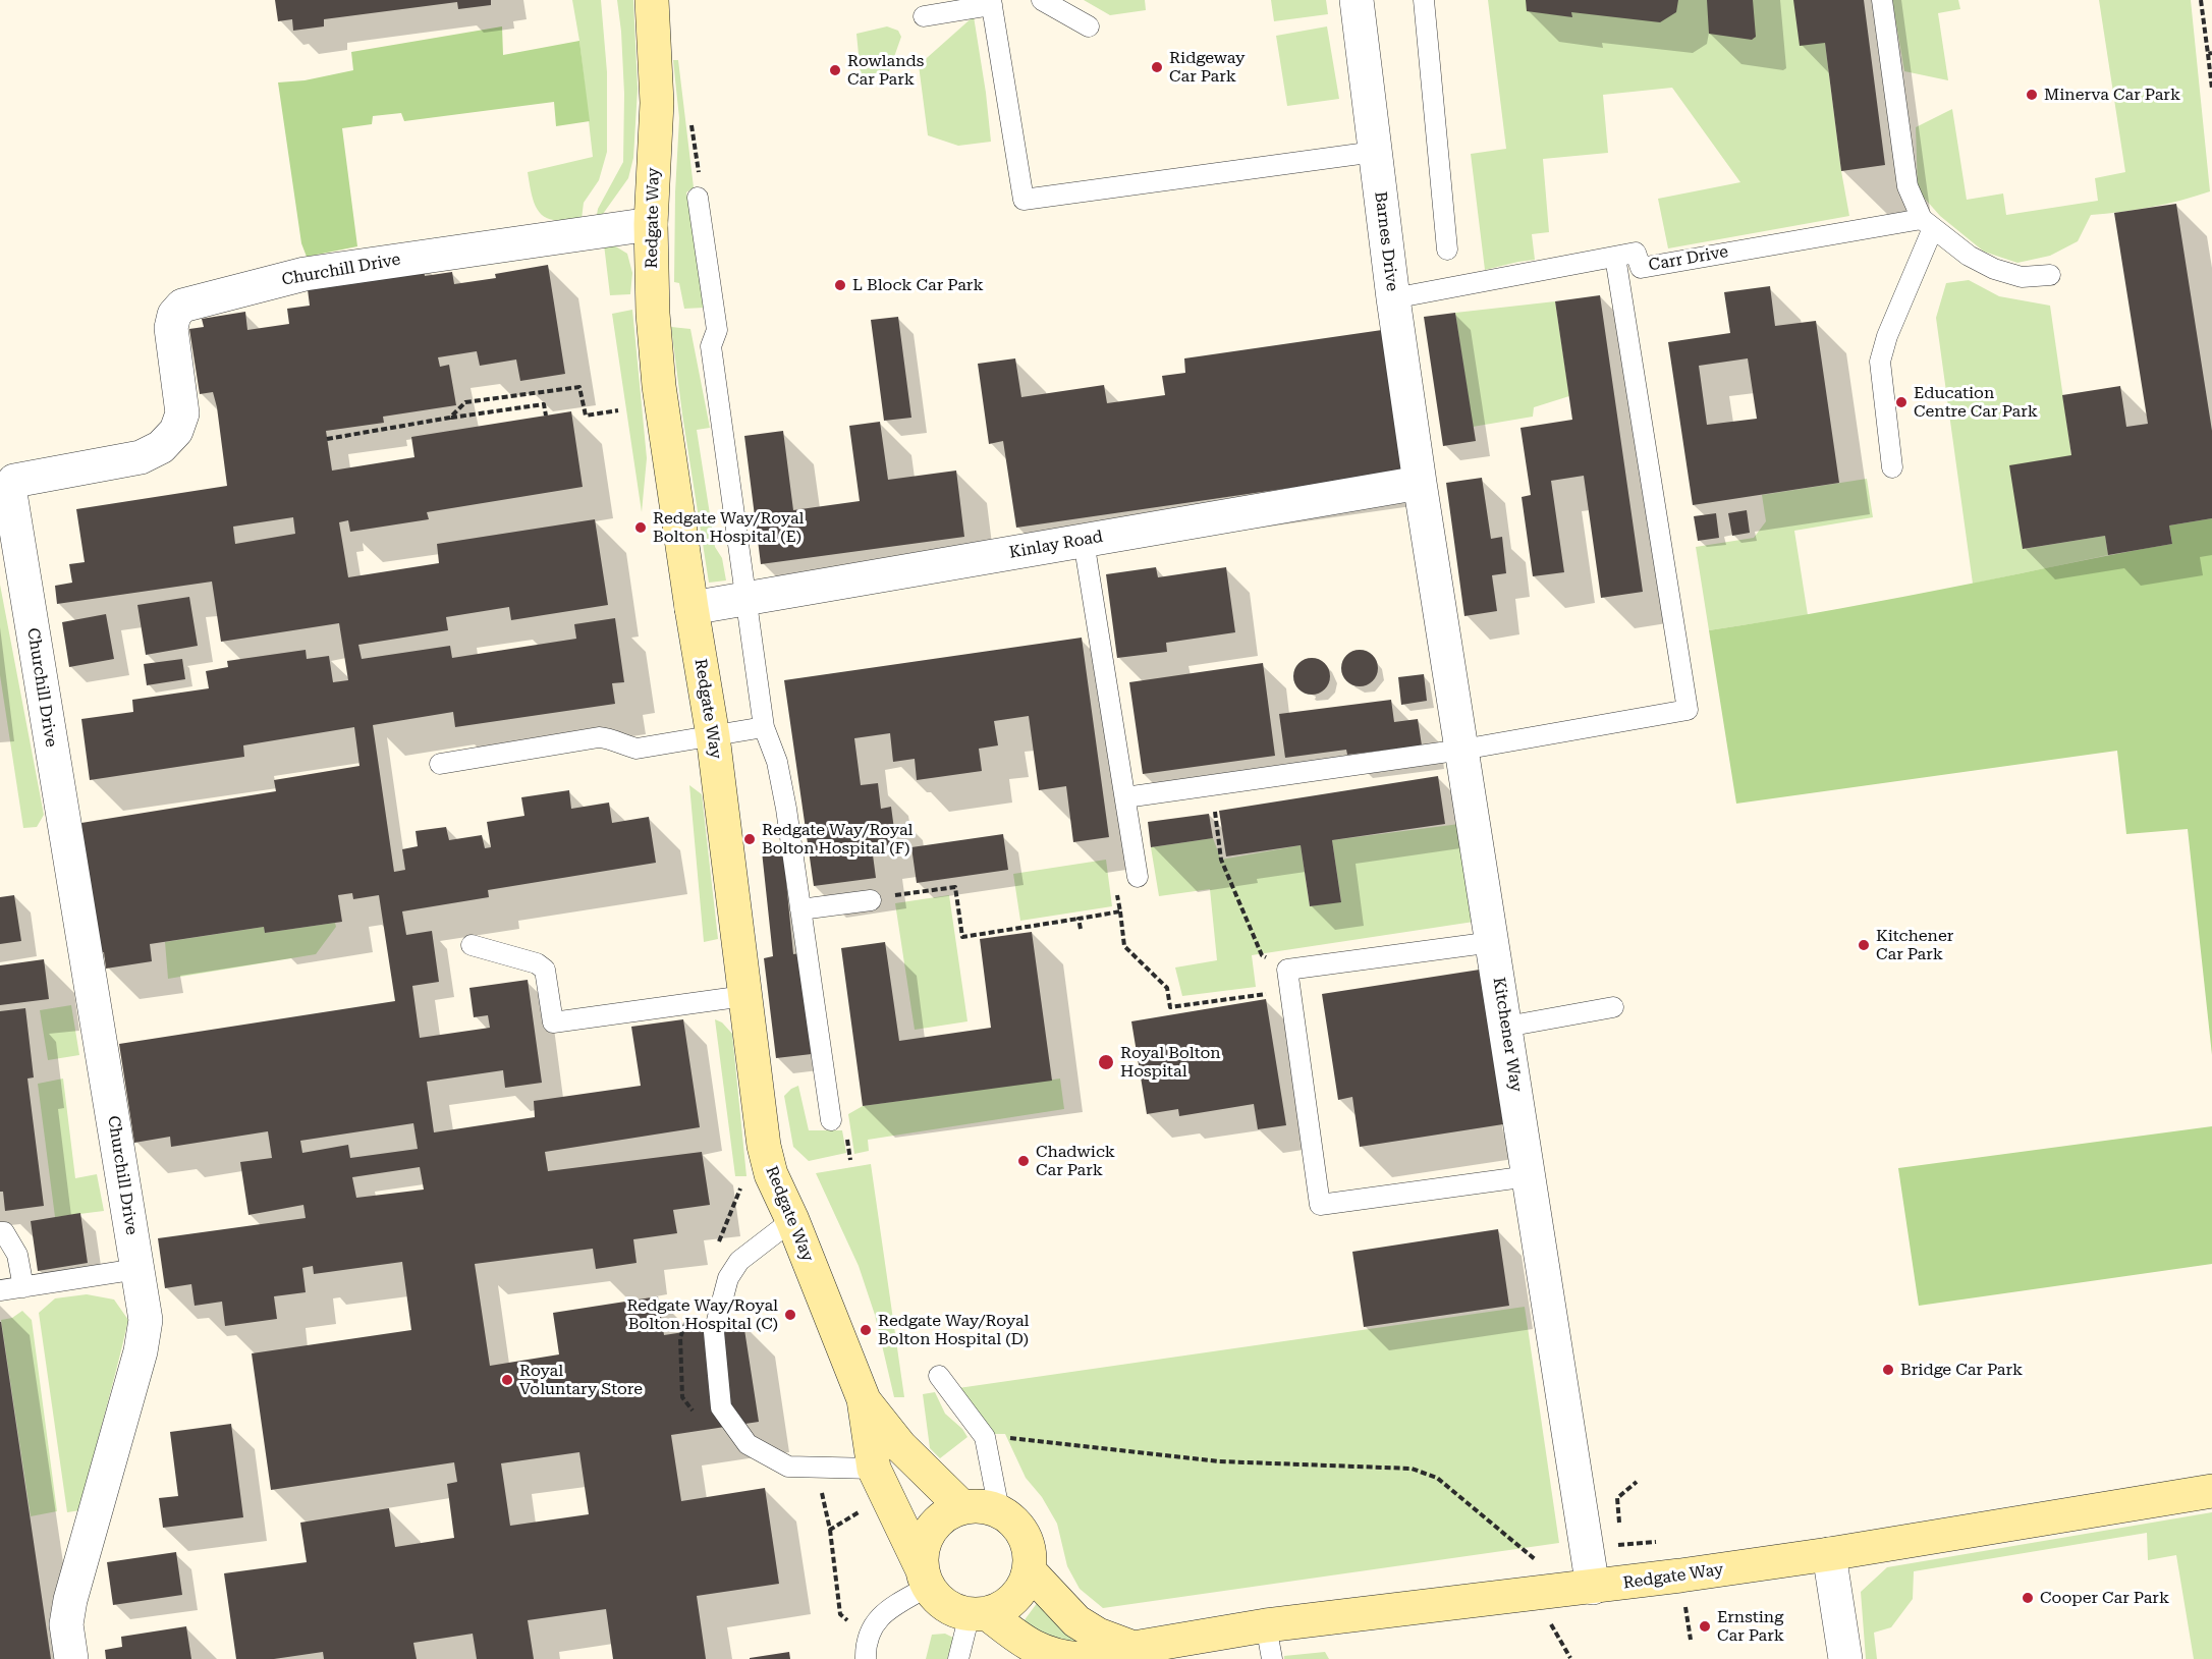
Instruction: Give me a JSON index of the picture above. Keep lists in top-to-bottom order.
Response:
{
  "streets": {
    "street": [
      "Redgate Way",
      "Barnes Drive",
      "Churchill Drive",
      "Kinlay Road",
      "Kitchener Way"
    ],
    "lane": ["Carr Drive"]
  },
  "crossings": [
    ["Redgate Way", "Churchill Drive"],
    ["Redgate Way", "Kinlay Road"],
    ["Redgate Way", "Kitchener Way"],
    ["Barnes Drive", "Carr Drive"],
    ["Barnes Drive", "Kinlay Road"],
    ["Barnes Drive", "Kitchener Way"],
    ["Kinlay Road", "Kitchener Way"]
  ],
  "places": [
    "Ridgeway Car Park",
    "Rowlands Car Park",
    "Minerva Car Park",
    "L Block Car Park",
    "Education Centre Car Park",
    "Redgate Way/Royal Bolton Hospital (E)",
    "Redgate Way/Royal Bolton Hospital (F)",
    "Kitchener Car Park",
    "Royal Bolton Hospital",
    "Chadwick Car Park",
    "Redgate Way/Royal Bolton Hospital (C)",
    "Redgate Way/Royal Bolton Hospital (D)",
    "Bridge Car Park",
    "Royal Voluntary Store",
    "Cooper Car Park",
    "Ernsting Car Park"
  ]
}
